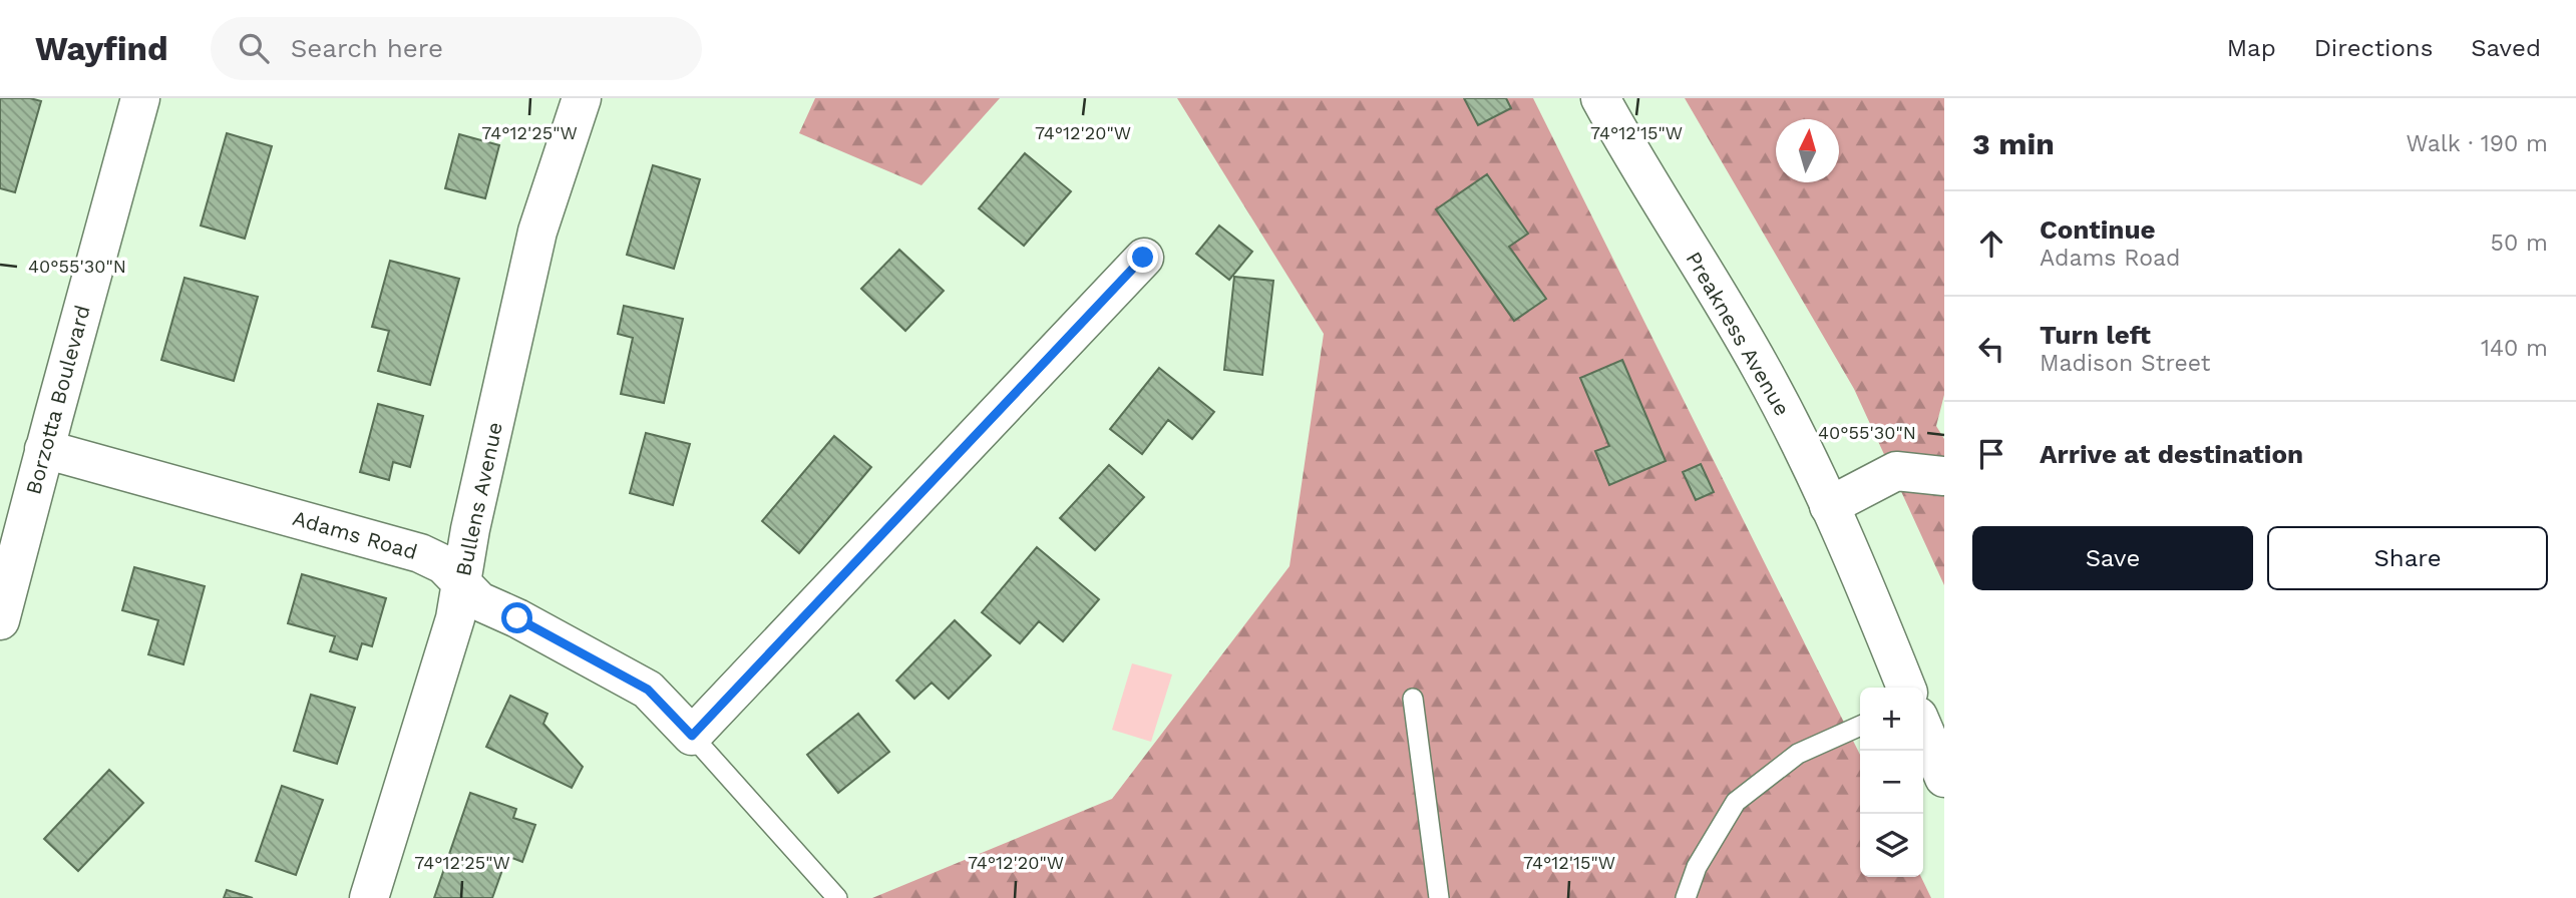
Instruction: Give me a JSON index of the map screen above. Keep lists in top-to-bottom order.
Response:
{
  "streets": {
    "street": [
      "Preakness Avenue",
      "Borzotta Boulevard",
      "Bullens Avenue",
      "Adams Road"
    ]
  },
  "crossings": [
    ["Borzotta Boulevard", "Adams Road"],
    ["Bullens Avenue", "Adams Road"]
  ],
  "north": "top",
  "page": {
    "header": "Wayfind",
    "search": "Search here",
    "nav": ["Map", "Directions", "Saved"],
    "heading": ["3 min", "Walk · 190 m"],
    "list": [
      ["Continue", "Adams Road", "50 m"],
      ["Turn left", "Madison Street", "140 m"],
      "Arrive at destination"
    ],
    "buttons": ["Save", "Share"],
    "map_buttons": ["+", "−"]
  },
  "coordinates": [
    "74°12'25\"W",
    "74°12'20\"W",
    "74°12'15\"W",
    "40°55'30\"N"
  ]
}
